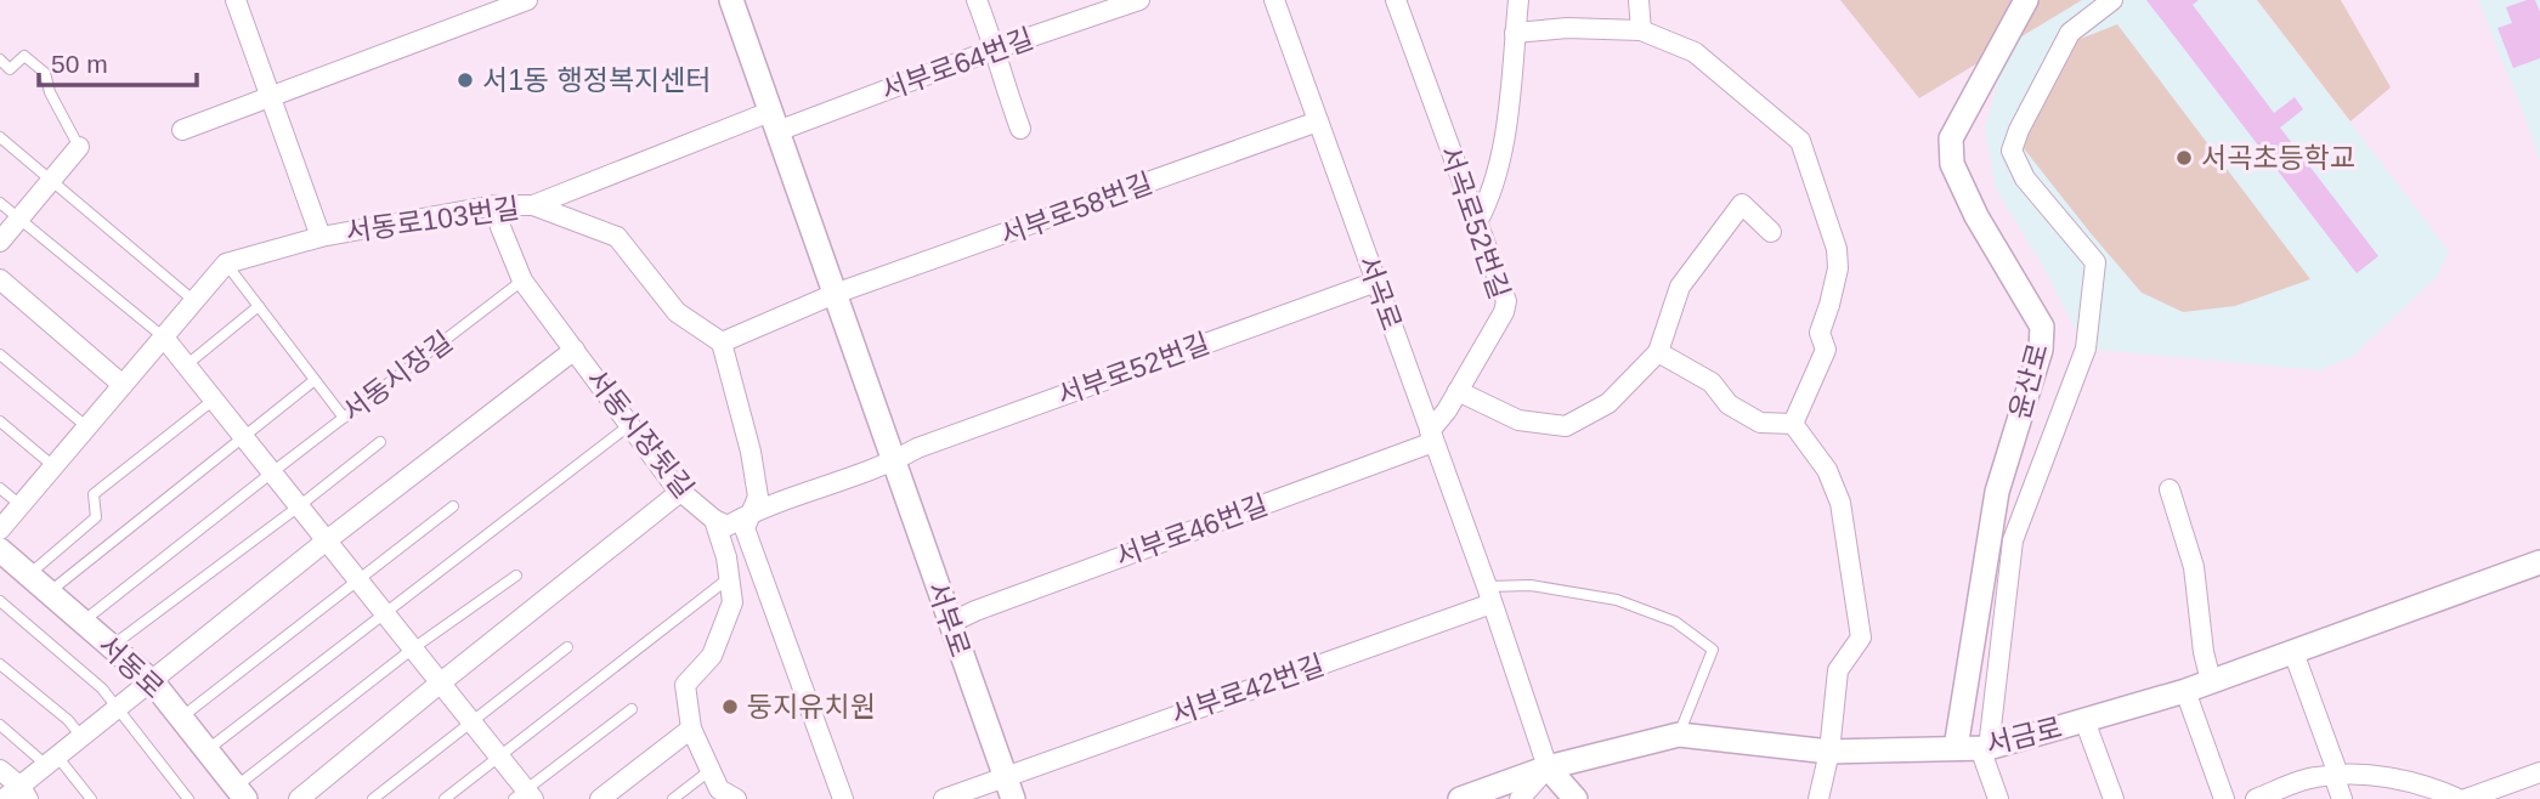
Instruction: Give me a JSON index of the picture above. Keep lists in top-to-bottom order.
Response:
{
  "streets": {
    "street": [
      "서부로64번길",
      "서부로58번길",
      "서동로103번길",
      "서곡로52번길",
      "서곡로",
      "서부로52번길",
      "윤산로",
      "서동시장뒷길",
      "서부로46번길",
      "서부로",
      "서동로",
      "서부로42번길",
      "서금로"
    ],
    "lane": ["서동시장길"]
  },
  "crossings": [
    ["서부로64번길", "서부로"],
    ["서부로58번길", "서곡로"],
    ["서부로58번길", "서부로"],
    ["서동로103번길", "서동시장뒷길"],
    ["서곡로52번길", "서곡로"],
    ["서곡로52번길", "서부로46번길"],
    ["서곡로", "서부로52번길"],
    ["서곡로", "서부로46번길"],
    ["서곡로", "서부로42번길"],
    ["서곡로", "서금로"],
    ["서부로52번길", "서부로"],
    ["서동시장길", "서동시장뒷길"],
    ["서동시장길", "서동로"],
    ["윤산로", "서금로"],
    ["서부로46번길", "서부로"],
    ["서부로", "서부로42번길"]
  ],
  "places": ["서1동 행정복지센터", "서곡초등학교", "둥지유치원"],
  "scale_bar": "50 m"
}
